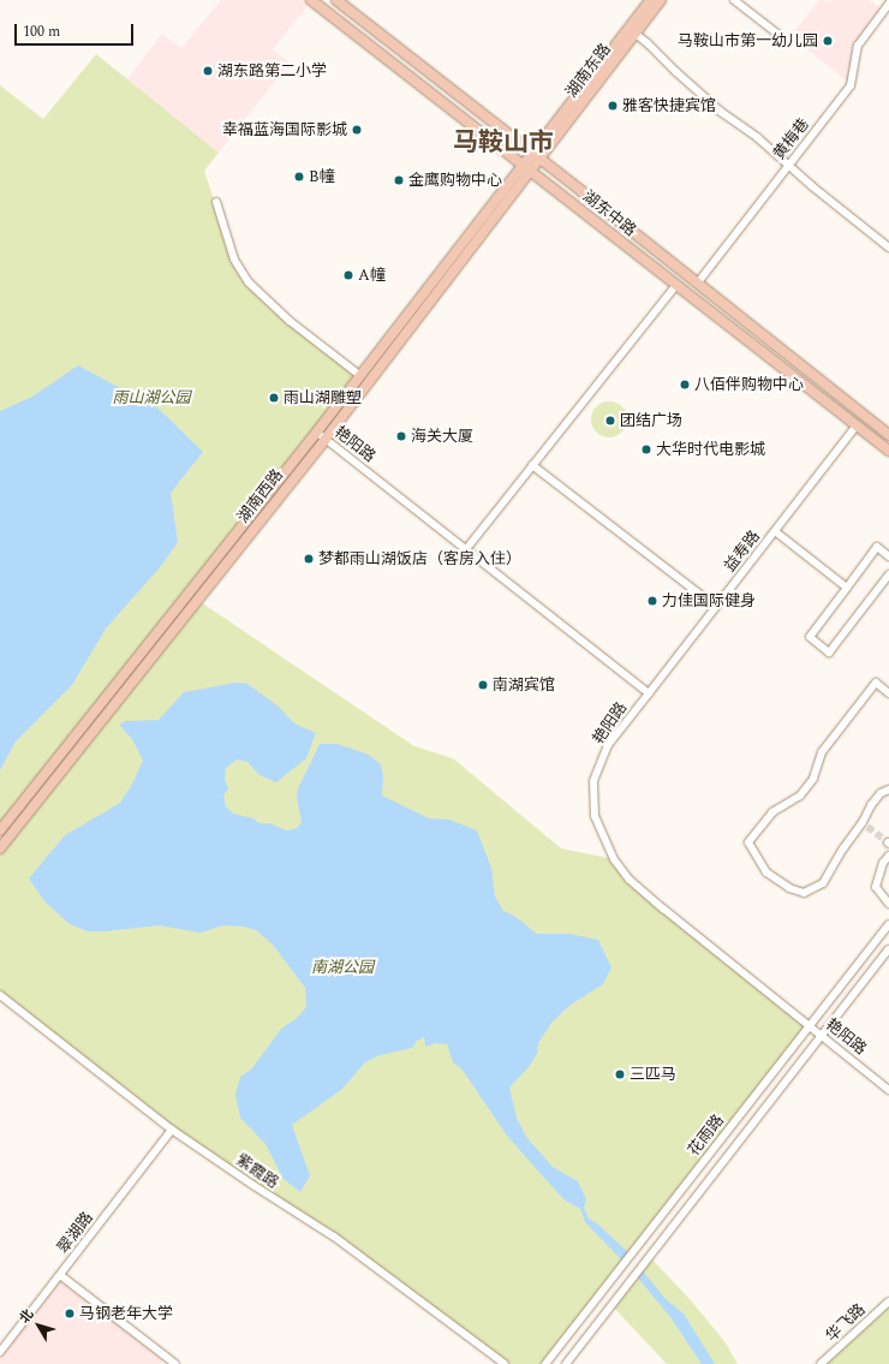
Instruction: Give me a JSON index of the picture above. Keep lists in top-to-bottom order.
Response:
{
  "streets": {
    "main road": ["湖南东路", "湖东中路", "湖南西路"],
    "street": [
      "黄梅巷",
      "艳阳路",
      "益寿路",
      "花雨路",
      "紫霞路",
      "翠湖路",
      "华飞路"
    ]
  },
  "crossings": [
    ["湖南东路", "湖东中路"],
    ["黄梅巷", "湖东中路"],
    ["湖东中路", "湖南西路"],
    ["湖东中路", "益寿路"],
    ["艳阳路", "湖南西路"],
    ["艳阳路", "益寿路"],
    ["艳阳路", "花雨路"],
    ["紫霞路", "翠湖路"]
  ],
  "districts": ["马鞍山市"],
  "parks": ["雨山湖公园", "南湖公园"],
  "places": [
    "马鞍山市第一幼儿园",
    "湖东路第二小学",
    "雅客快捷宾馆",
    "幸福蓝海国际影城",
    "B幢",
    "金鹰购物中心",
    "A幢",
    "八佰伴购物中心",
    "雨山湖雕塑",
    "团结广场",
    "海关大厦",
    "大华时代电影城",
    "梦都雨山湖饭店（客房入住）",
    "力佳国际健身",
    "南湖宾馆",
    "三匹马",
    "马钢老年大学"
  ],
  "scale_bar": "100 m",
  "north": "top left"
}
